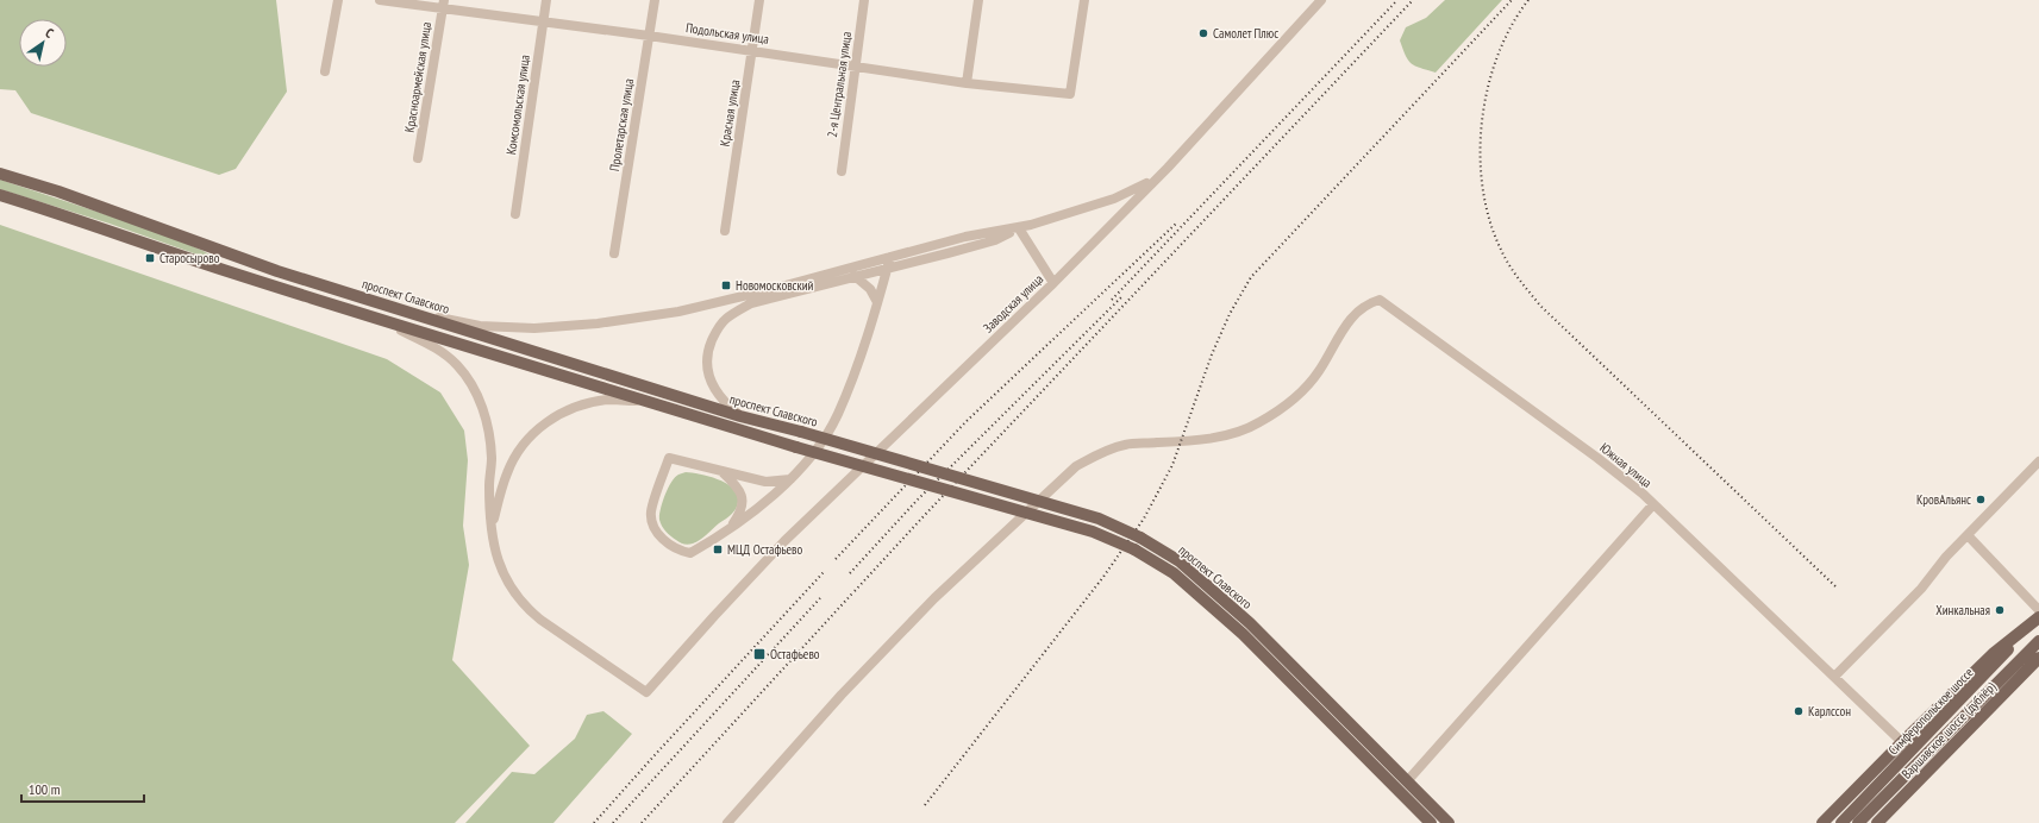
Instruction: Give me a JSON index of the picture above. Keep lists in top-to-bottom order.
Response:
{
  "streets": {
    "main road": ["проспект Славского", "Симферопольское шоссе", "Варшавское шоссе (дублёр)"],
    "street": [
      "Подольская улица",
      "Красноармейская улица",
      "2-я Центральная улица",
      "Комсомольская улица",
      "Красная улица",
      "Пролетарская улица",
      "Заводская улица",
      "Южная улица"
    ]
  },
  "crossings": [
    ["Подольская улица", "Красноармейская улица"],
    ["Подольская улица", "2-я Центральная улица"],
    ["Подольская улица", "Комсомольская улица"],
    ["Подольская улица", "Красная улица"],
    ["Подольская улица", "Пролетарская улица"],
    ["Южная улица", "Варшавское шоссе (дублёр)"],
    ["Симферопольское шоссе", "Варшавское шоссе (дублёр)"]
  ],
  "places": {
    "other": [
      "Самолет Плюс",
      "КровАльянс",
      "Хинкальная",
      "Карлссон"
    ],
    "transit": [
      "Старосырово",
      "Новомосковский",
      "МЦД Остафьево",
      "Остафьево"
    ]
  },
  "scale_bar": "100 m",
  "north": "top right"
}
